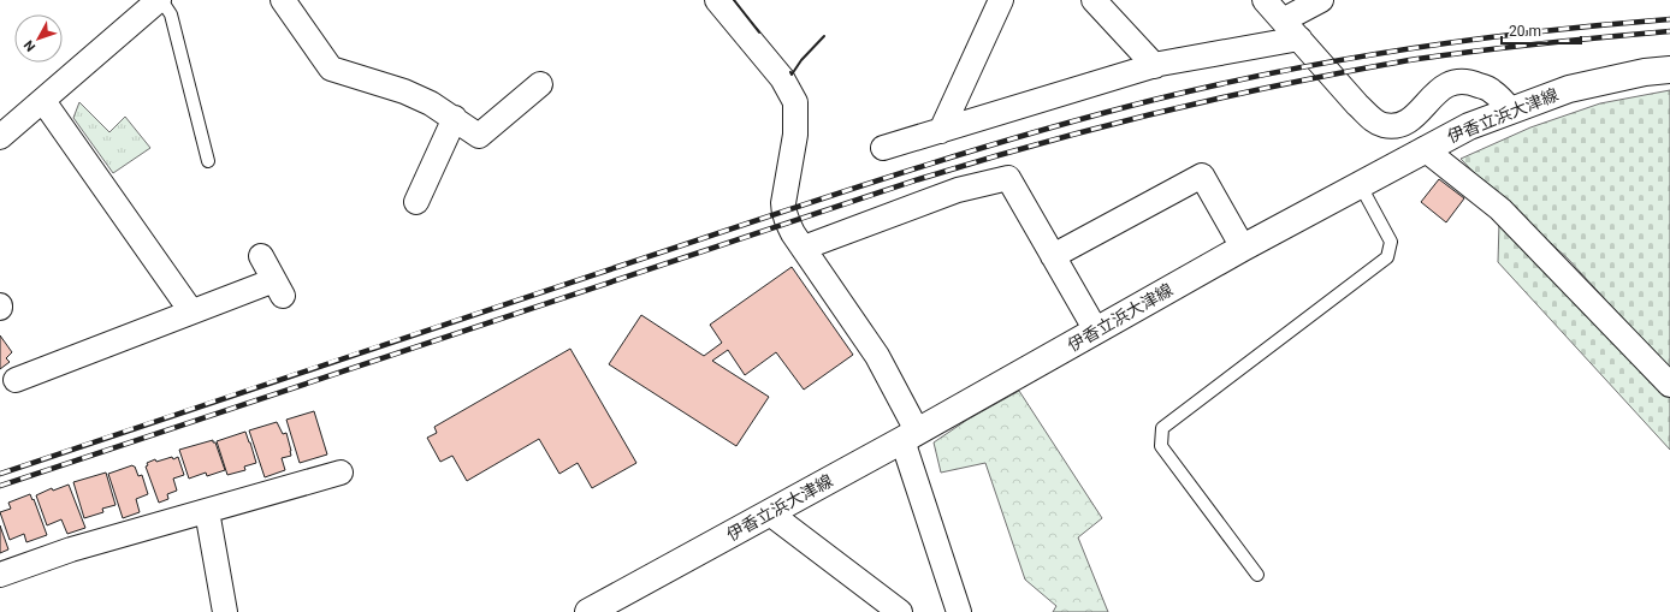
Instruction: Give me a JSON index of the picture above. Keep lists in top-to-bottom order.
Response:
{
  "streets": {
    "main road": ["伊香立浜大津線"]
  },
  "scale_bar": "20 m",
  "north": "bottom left"
}
